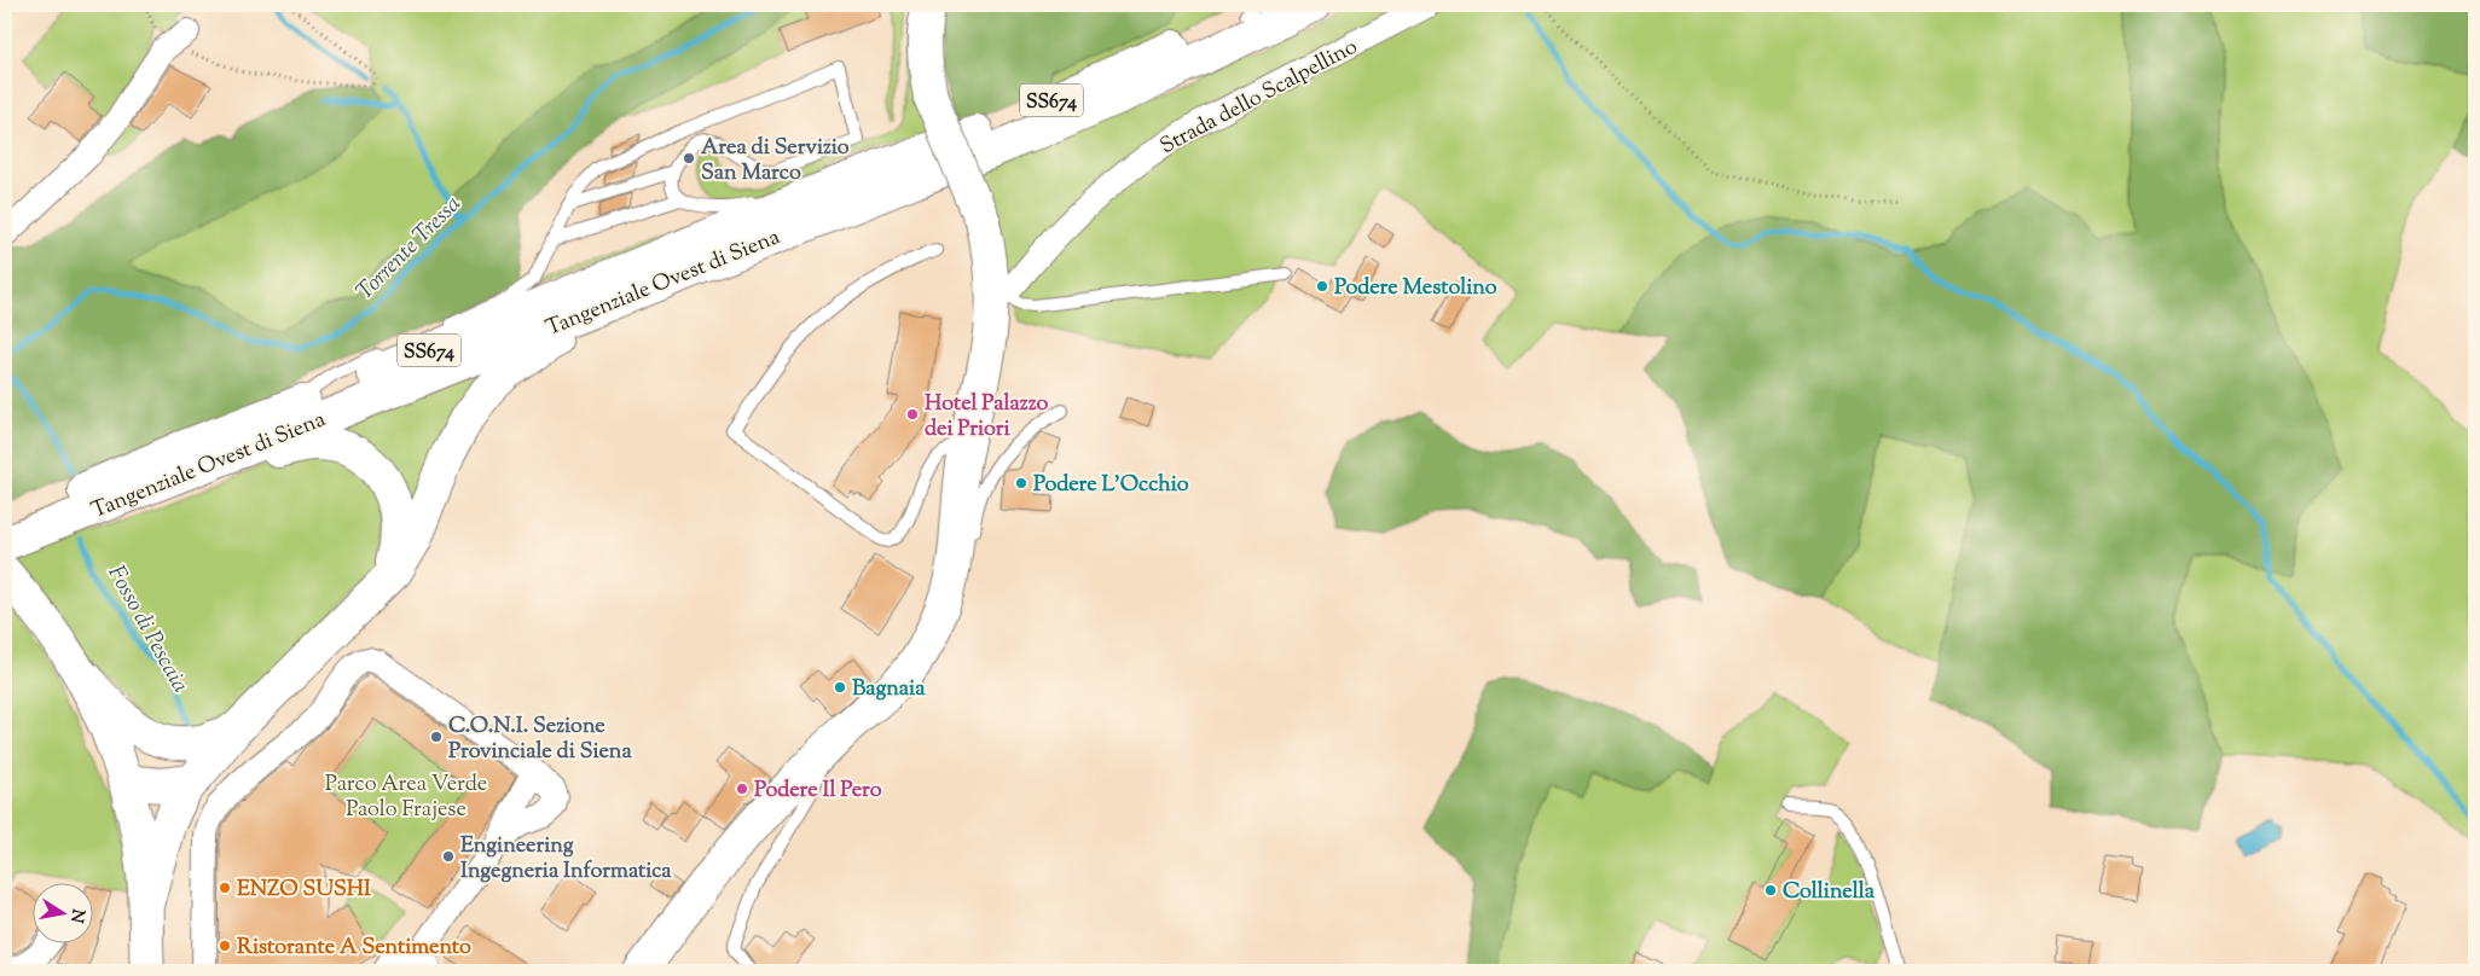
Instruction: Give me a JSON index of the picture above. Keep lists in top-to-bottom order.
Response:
{
  "streets": {
    "main road": ["SS674", "Tangenziale Ovest di Siena"],
    "street": ["Strada dello Scalpellino"]
  },
  "water": ["Torrente Tressa", "Fosso di Pescaia"],
  "parks": ["Parco Area Verde Paolo Frajese"],
  "places": [
    "Area di Servizio San Marco",
    "Podere Mestolino",
    "Hotel Palazzo dei Priori",
    "Podere L'Occhio",
    "Bagnaia",
    "C.O.N.I. Sezione Provinciale di Siena",
    "Podere Il Pero",
    "Engineering Ingegneria Informatica",
    "ENZO SUSHI",
    "Collinella",
    "Ristorante A Sentimento"
  ],
  "north": "right"
}
